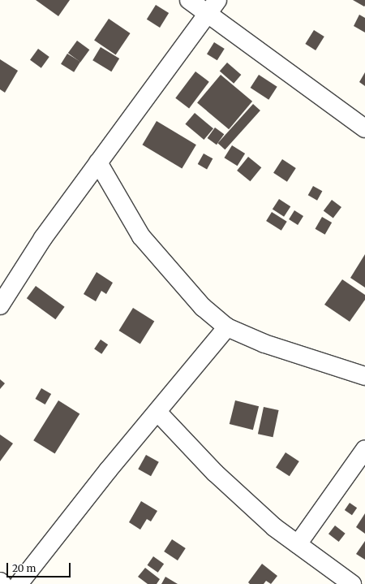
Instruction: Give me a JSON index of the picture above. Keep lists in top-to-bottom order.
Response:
{
  "scale_bar": "20 m"
}
